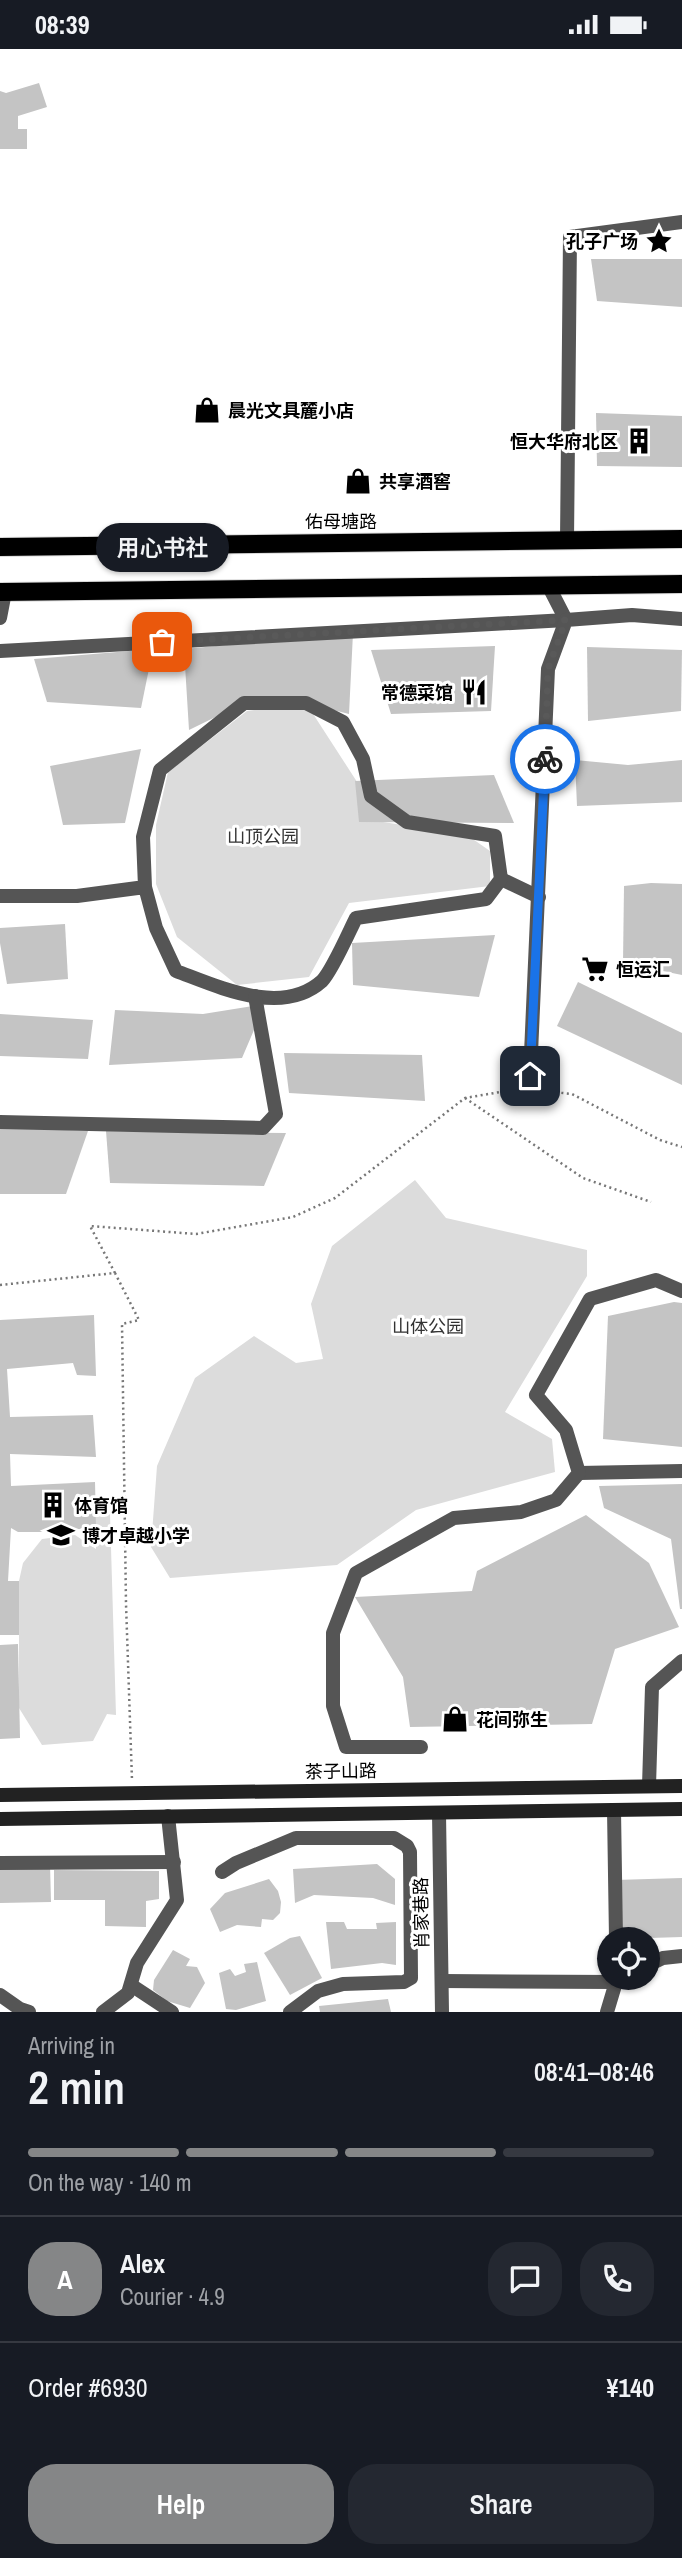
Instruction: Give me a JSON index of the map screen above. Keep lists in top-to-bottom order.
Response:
{
  "streets": {
    "main road": ["佑母塘路", "茶子山路"],
    "street": ["肖家巷路"]
  },
  "parks": ["山顶公园", "山体公园"],
  "places": {
    "place": ["孔子广场"],
    "shop": ["晨光文具麓小店", "共享酒窖", "花间弥生"],
    "building": ["恒大华府北区", "体育馆"],
    "other": ["用心书社"],
    "restaurant": ["常德菜馆"],
    "supermarket": ["恒运汇"],
    "school or university": ["博才卓越小学"]
  },
  "page": {
    "status": "08:39",
    "bubble": "用心书社",
    "heading": ["2 min", "Arriving in", "08:41–08:46"],
    "panel": [
      "Alex",
      "Courier · 4.9",
      "Order #6930",
      "¥140"
    ],
    "bar": "On the way · 140 m",
    "round": "A",
    "buttons": ["Help", "Share"]
  }
}
